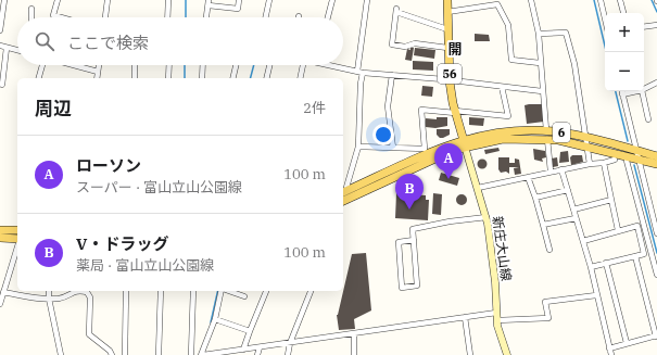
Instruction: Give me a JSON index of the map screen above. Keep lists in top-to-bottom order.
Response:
{
  "streets": {
    "main road": ["56", "6", "新庄大山線"]
  },
  "crossings": [
    ["56", "6"],
    ["56", "新庄大山線"],
    ["6", "新庄大山線"]
  ],
  "districts": ["開"],
  "page": {
    "map_buttons": ["+", "−"],
    "search": "ここで検索",
    "heading": ["周辺", "2件"],
    "list": [
      {
        "mark": "A",
        "name": "ローソン",
        "note": "スーパー · 富山立山公園線",
        "value": "100 m"
      },
      {
        "mark": "B",
        "name": "V・ドラッグ",
        "note": "薬局 · 富山立山公園線",
        "value": "100 m"
      }
    ],
    "pins": ["A", "B"]
  }
}
